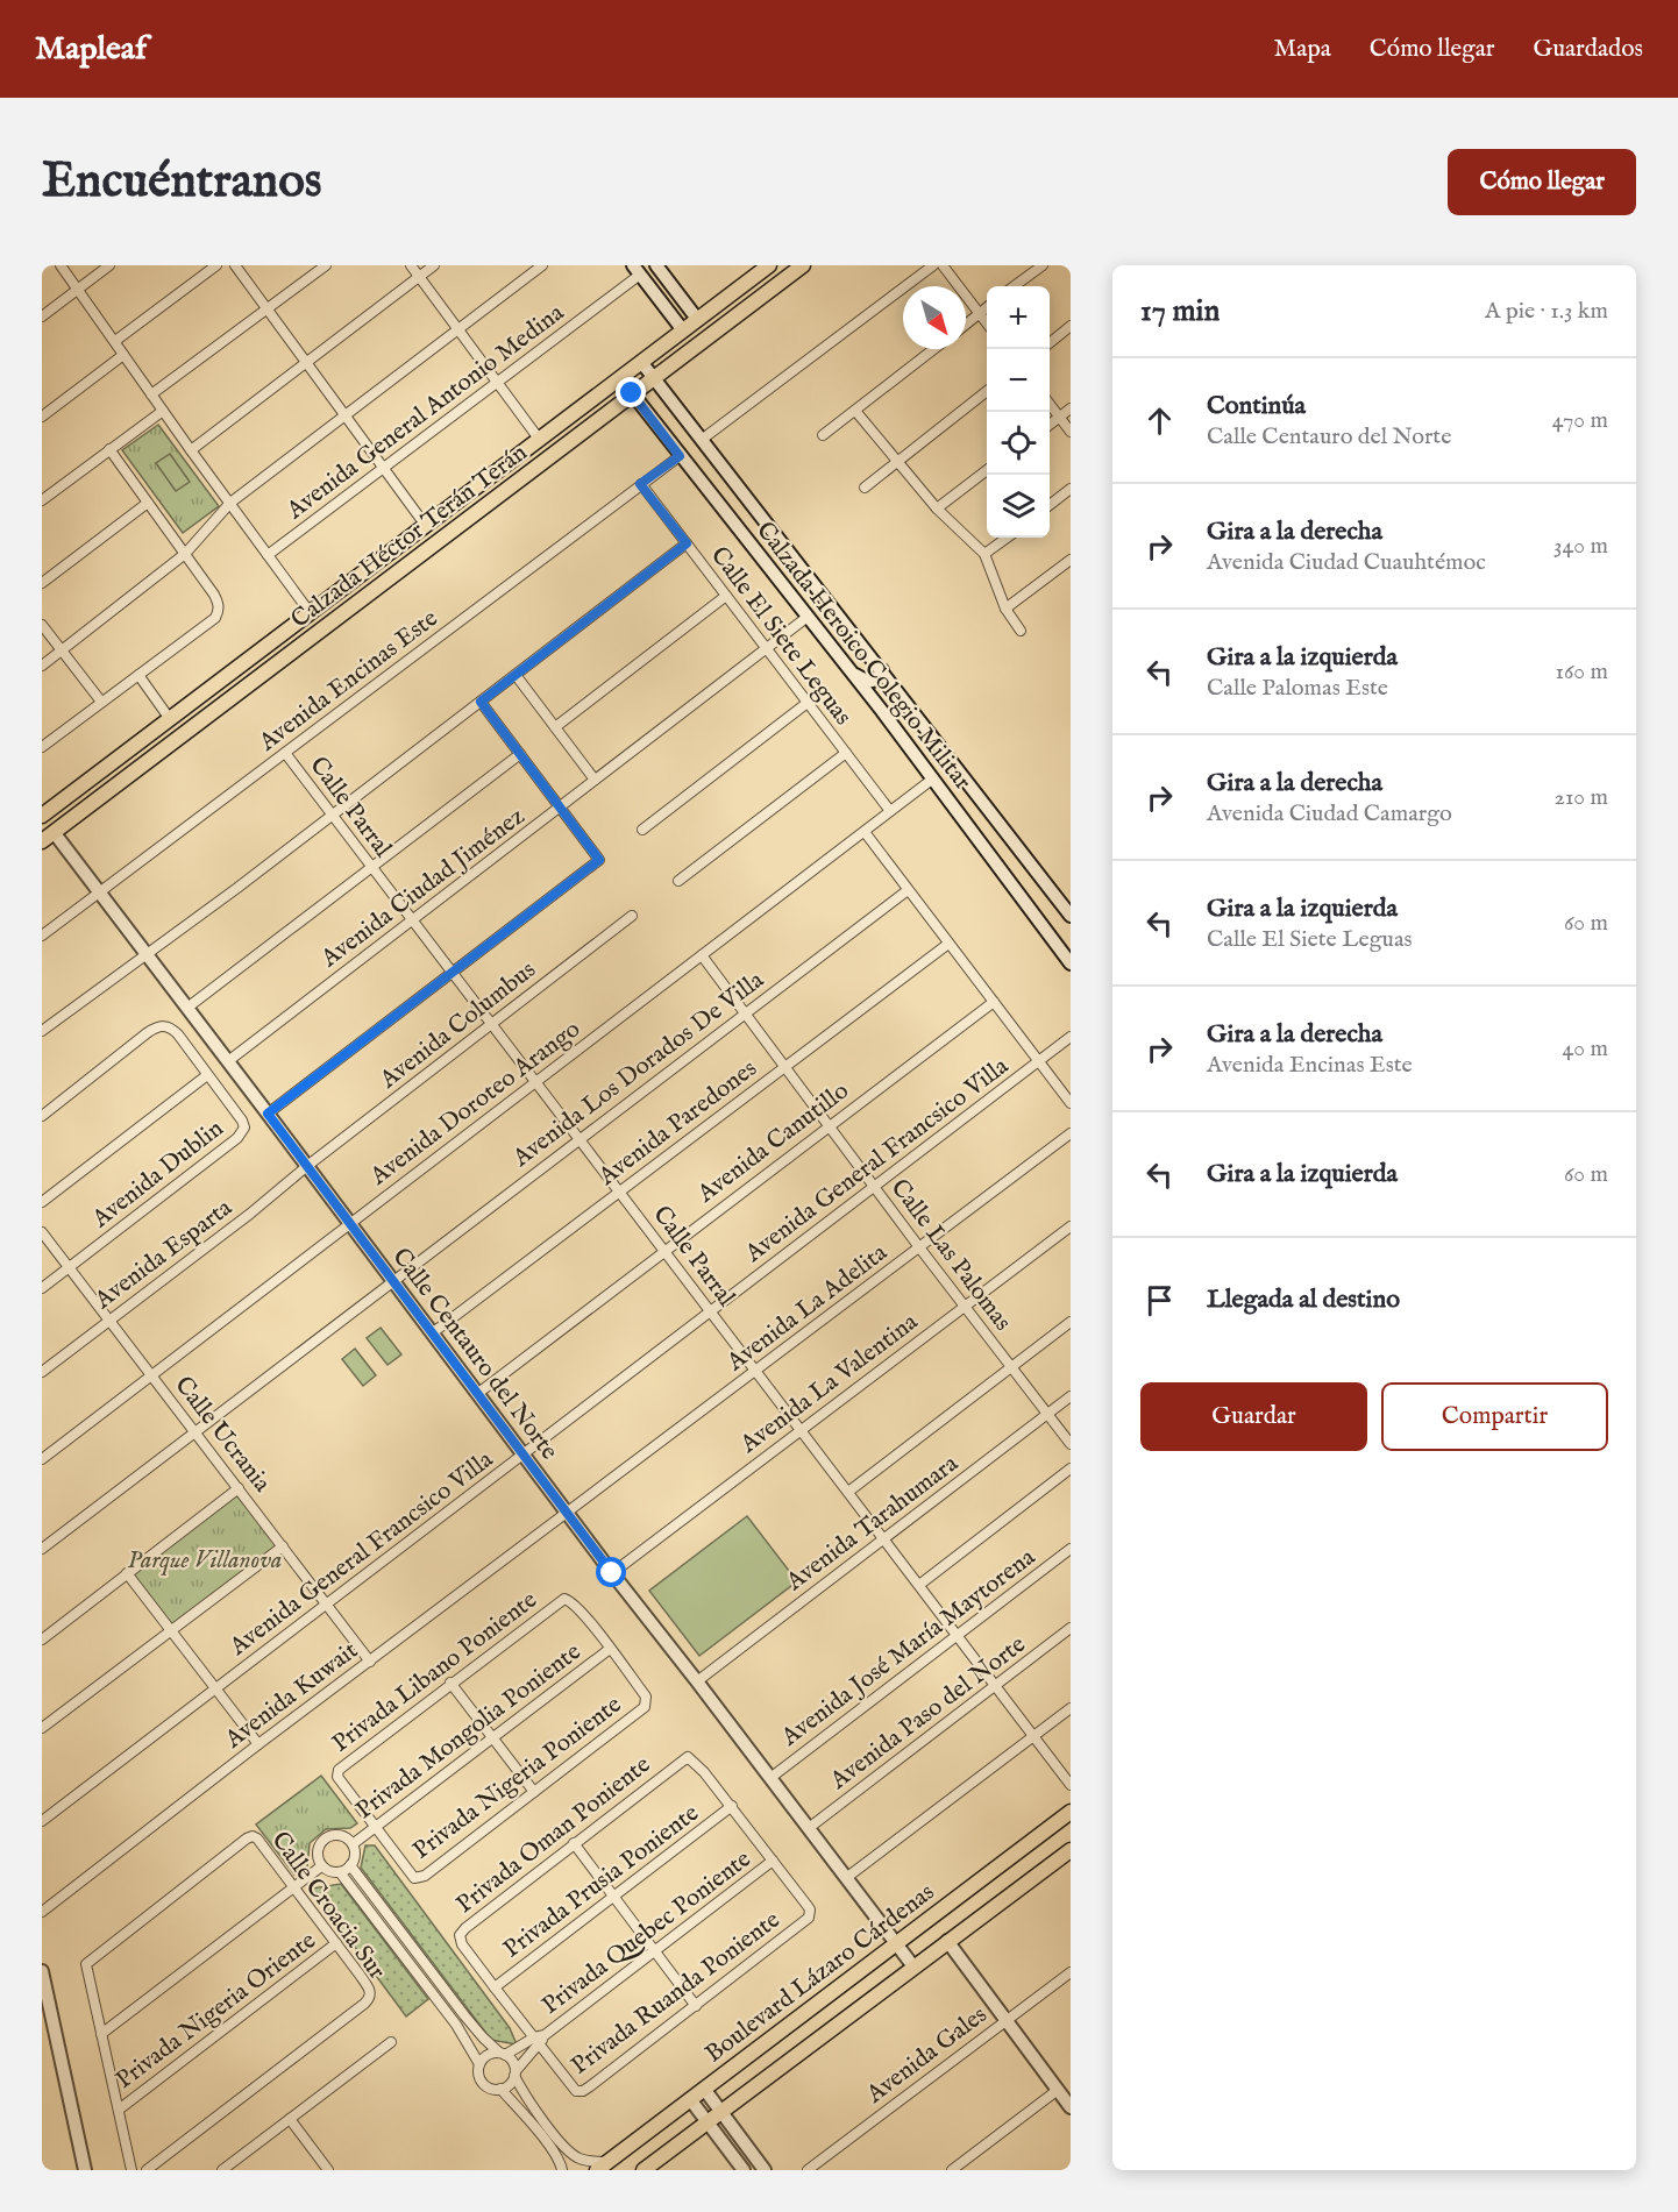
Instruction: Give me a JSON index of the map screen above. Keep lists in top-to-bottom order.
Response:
{
  "streets": {
    "main road": ["Calzada Héctor Terán Terán", "Boulevard Lázaro Cárdenas"],
    "street": [
      "Avenida General Antonio Medina",
      "Calle El Siete Leguas",
      "Calzada Heroico Colegio Militar",
      "Avenida Encinas Este",
      "Calle Parral",
      "Avenida Ciudad Jiménez",
      "Avenida Columbus",
      "Avenida Los Dorados De Villa",
      "Avenida Doroteo Arango",
      "Avenida Paredones",
      "Avenida Canutillo",
      "Avenida General Francsico Villa",
      "Avenida Dublin",
      "Avenida Esparta",
      "Calle Las Palomas",
      "Avenida La Adelita",
      "Calle Centauro del Norte",
      "Avenida La Valentina",
      "Calle Ucrania",
      "Avenida Tarahumara",
      "Avenida José María Maytorena",
      "Privada Libano Poniente",
      "Avenida Kuwait",
      "Avenida Paso del Norte",
      "Privada Mongolia Poniente",
      "Privada Nigeria Poniente",
      "Privada Oman Poniente",
      "Privada Prusia Poniente",
      "Calle Croacia Sur",
      "Privada Quebec Poniente",
      "Privada Ruanda Poniente",
      "Privada Nigeria Oriente",
      "Avenida Gales"
    ]
  },
  "crossings": [
    ["Calzada Héctor Terán Terán", "Calzada Heroico Colegio Militar"],
    ["Calzada Héctor Terán Terán", "Calle Centauro del Norte"],
    ["Calle El Siete Leguas", "Avenida Encinas Este"],
    ["Calle El Siete Leguas", "Avenida Ciudad Jiménez"],
    ["Calle El Siete Leguas", "Avenida Doroteo Arango"],
    ["Calzada Heroico Colegio Militar", "Avenida Encinas Este"],
    ["Calzada Heroico Colegio Militar", "Avenida Ciudad Jiménez"],
    ["Calzada Heroico Colegio Militar", "Avenida Doroteo Arango"],
    ["Avenida Encinas Este", "Calle Parral"],
    ["Avenida Encinas Este", "Calle Centauro del Norte"],
    ["Calle Parral", "Avenida Ciudad Jiménez"],
    ["Calle Parral", "Avenida Columbus"],
    ["Calle Parral", "Avenida Los Dorados De Villa"],
    ["Calle Parral", "Avenida Doroteo Arango"],
    ["Calle Parral", "Avenida Paredones"],
    ["Calle Parral", "Avenida Canutillo"],
    ["Calle Parral", "Avenida General Francsico Villa"],
    ["Calle Parral", "Avenida La Adelita"],
    ["Calle Parral", "Avenida La Valentina"],
    ["Calle Parral", "Avenida Tarahumara"],
    ["Calle Parral", "Avenida José María Maytorena"],
    ["Calle Parral", "Avenida Paso del Norte"],
    ["Avenida Ciudad Jiménez", "Calle Centauro del Norte"],
    ["Avenida Columbus", "Avenida Esparta"],
    ["Avenida Columbus", "Calle Centauro del Norte"],
    ["Avenida Los Dorados De Villa", "Calle Las Palomas"],
    ["Avenida Los Dorados De Villa", "Calle Centauro del Norte"],
    ["Avenida Los Dorados De Villa", "Calle Ucrania"],
    ["Avenida Doroteo Arango", "Calle Las Palomas"],
    ["Avenida Doroteo Arango", "Calle Centauro del Norte"],
    ["Avenida Doroteo Arango", "Calle Ucrania"],
    ["Avenida Paredones", "Calle Las Palomas"],
    ["Avenida Paredones", "Calle Centauro del Norte"],
    ["Avenida Canutillo", "Calle Las Palomas"],
    ["Avenida Canutillo", "Calle Centauro del Norte"],
    ["Avenida General Francsico Villa", "Calle Las Palomas"],
    ["Avenida General Francsico Villa", "Calle Centauro del Norte"],
    ["Avenida General Francsico Villa", "Calle Ucrania"],
    ["Avenida Dublin", "Calle Ucrania"],
    ["Avenida Esparta", "Calle Centauro del Norte"],
    ["Avenida Esparta", "Calle Ucrania"],
    ["Calle Las Palomas", "Avenida La Adelita"],
    ["Calle Las Palomas", "Avenida La Valentina"],
    ["Calle Las Palomas", "Avenida Tarahumara"],
    ["Avenida La Adelita", "Calle Centauro del Norte"],
    ["Avenida La Adelita", "Avenida Kuwait"],
    ["Calle Centauro del Norte", "Avenida La Valentina"],
    ["Calle Centauro del Norte", "Avenida Tarahumara"],
    ["Calle Centauro del Norte", "Avenida José María Maytorena"],
    ["Calle Centauro del Norte", "Avenida Kuwait"],
    ["Calle Centauro del Norte", "Avenida Paso del Norte"],
    ["Calle Centauro del Norte", "Boulevard Lázaro Cárdenas"],
    ["Calle Ucrania", "Avenida Kuwait"],
    ["Privada Libano Poniente", "Privada Mongolia Poniente"],
    ["Privada Libano Poniente", "Privada Nigeria Poniente"],
    ["Privada Mongolia Poniente", "Privada Nigeria Poniente"],
    ["Privada Oman Poniente", "Privada Prusia Poniente"],
    ["Calle Croacia Sur", "Privada Nigeria Oriente"],
    ["Privada Quebec Poniente", "Privada Ruanda Poniente"]
  ],
  "parks": ["Parque Villanova"],
  "north": "bottom right",
  "page": {
    "header": "Mapleaf",
    "nav": ["Mapa", "Cómo llegar", "Guardados"],
    "buttons": [
      "Cómo llegar",
      ["Guardar", "Compartir"]
    ],
    "title": "Encuéntranos",
    "heading": ["17 min", "A pie · 1.3 km"],
    "map_buttons": ["+", "−"],
    "list": [
      ["Continúa", "Calle Centauro del Norte", "470 m"],
      ["Gira a la derecha", "Avenida Ciudad Cuauhtémoc", "340 m"],
      ["Gira a la izquierda", "Calle Palomas Este", "160 m"],
      ["Gira a la derecha", "Avenida Ciudad Camargo", "210 m"],
      ["Gira a la izquierda", "Calle El Siete Leguas", "60 m"],
      ["Gira a la derecha", "Avenida Encinas Este", "40 m"],
      ["Gira a la izquierda", "60 m"],
      "Llegada al destino"
    ]
  }
}
